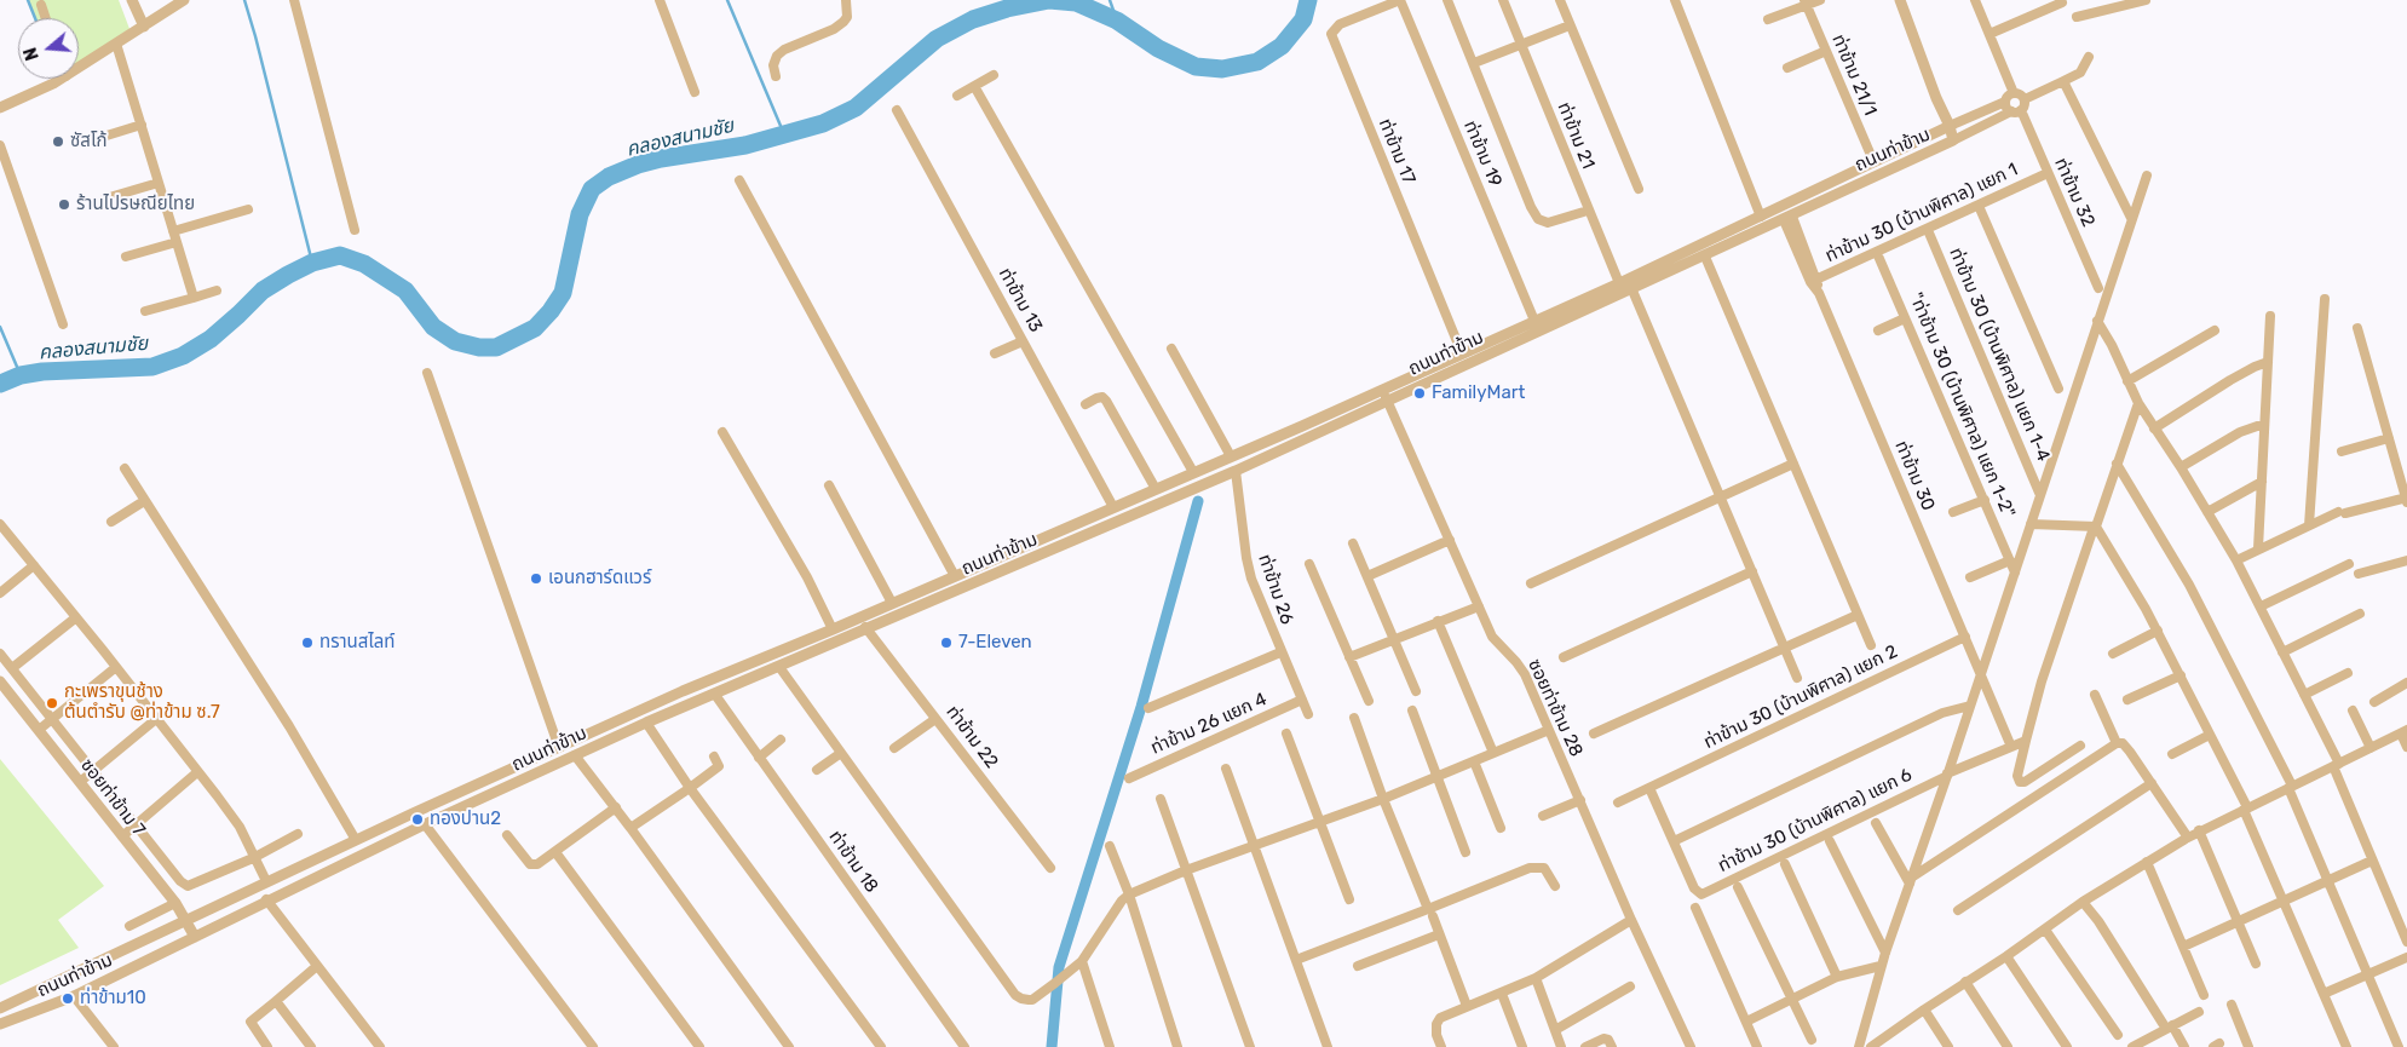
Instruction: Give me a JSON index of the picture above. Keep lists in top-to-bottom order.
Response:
{
  "streets": {
    "street": [
      "ท่าข้าม 21/1",
      "ท่าข้าม 21",
      "ถนนท่าข้าม",
      "ท่าข้าม 17",
      "ท่าข้าม 19",
      "ท่าข้าม 32",
      "ท่าข้าม 30 (บ้านพิศาล) แยก 1",
      "ท่าข้าม 13",
      "ท่าข้าม 30 (บ้านพิศาล) แยก 1-4",
      "\"ท่าข้าม 30 (บ้านพิศาล) แยก 1-2\"",
      "ท่าข้าม 30",
      "ท่าข้าม 26",
      "ท่าข้าม 30 (บ้านพิศาล) แยก 2",
      "ซอยท่าข้าม 28",
      "ท่าข้าม 26 แยก 4",
      "ท่าข้าม 22",
      "ซอยท่าข้าม 7",
      "ท่าข้าม 30 (บ้านพิศาล) แยก 6",
      "ท่าข้าม 18"
    ]
  },
  "crossings": [
    ["ท่าข้าม 21/1", "ถนนท่าข้าม"],
    ["ท่าข้าม 21", "ถนนท่าข้าม"],
    ["ถนนท่าข้าม", "ท่าข้าม 17"],
    ["ถนนท่าข้าม", "ท่าข้าม 19"],
    ["ถนนท่าข้าม", "ท่าข้าม 32"],
    ["ถนนท่าข้าม", "ท่าข้าม 13"],
    ["ถนนท่าข้าม", "ท่าข้าม 30"],
    ["ถนนท่าข้าม", "ท่าข้าม 26"],
    ["ถนนท่าข้าม", "ซอยท่าข้าม 28"],
    ["ถนนท่าข้าม", "ท่าข้าม 22"],
    ["ถนนท่าข้าม", "ซอยท่าข้าม 7"],
    ["ถนนท่าข้าม", "ท่าข้าม 18"],
    ["ท่าข้าม 17", "ท่าข้าม 19"],
    ["ท่าข้าม 32", "ท่าข้าม 30 (บ้านพิศาล) แยก 1"],
    ["ท่าข้าม 30 (บ้านพิศาล) แยก 1", "ท่าข้าม 30 (บ้านพิศาล) แยก 1-4"],
    ["ท่าข้าม 30 (บ้านพิศาล) แยก 1", "\"ท่าข้าม 30 (บ้านพิศาล) แยก 1-2\""],
    ["ท่าข้าม 30 (บ้านพิศาล) แยก 1", "ท่าข้าม 30"],
    ["ท่าข้าม 30", "ท่าข้าม 30 (บ้านพิศาล) แยก 2"],
    ["ท่าข้าม 30", "ท่าข้าม 30 (บ้านพิศาล) แยก 6"],
    ["ท่าข้าม 26", "ท่าข้าม 26 แยก 4"]
  ],
  "water": ["คลองสนามชัย"],
  "places": [
    "ซัสโก้",
    "ร้านไปรษณียไทย",
    "FamilyMart",
    "เอนกฮาร์ดแวร์",
    "ทรานสไลท์",
    "7-Eleven",
    "กะเพราขุนช้าง ต้นตำรับ @ท่าข้าม ซ.7",
    "ทองปาน2",
    "ท่าข้าม10"
  ],
  "north": "left"
}
